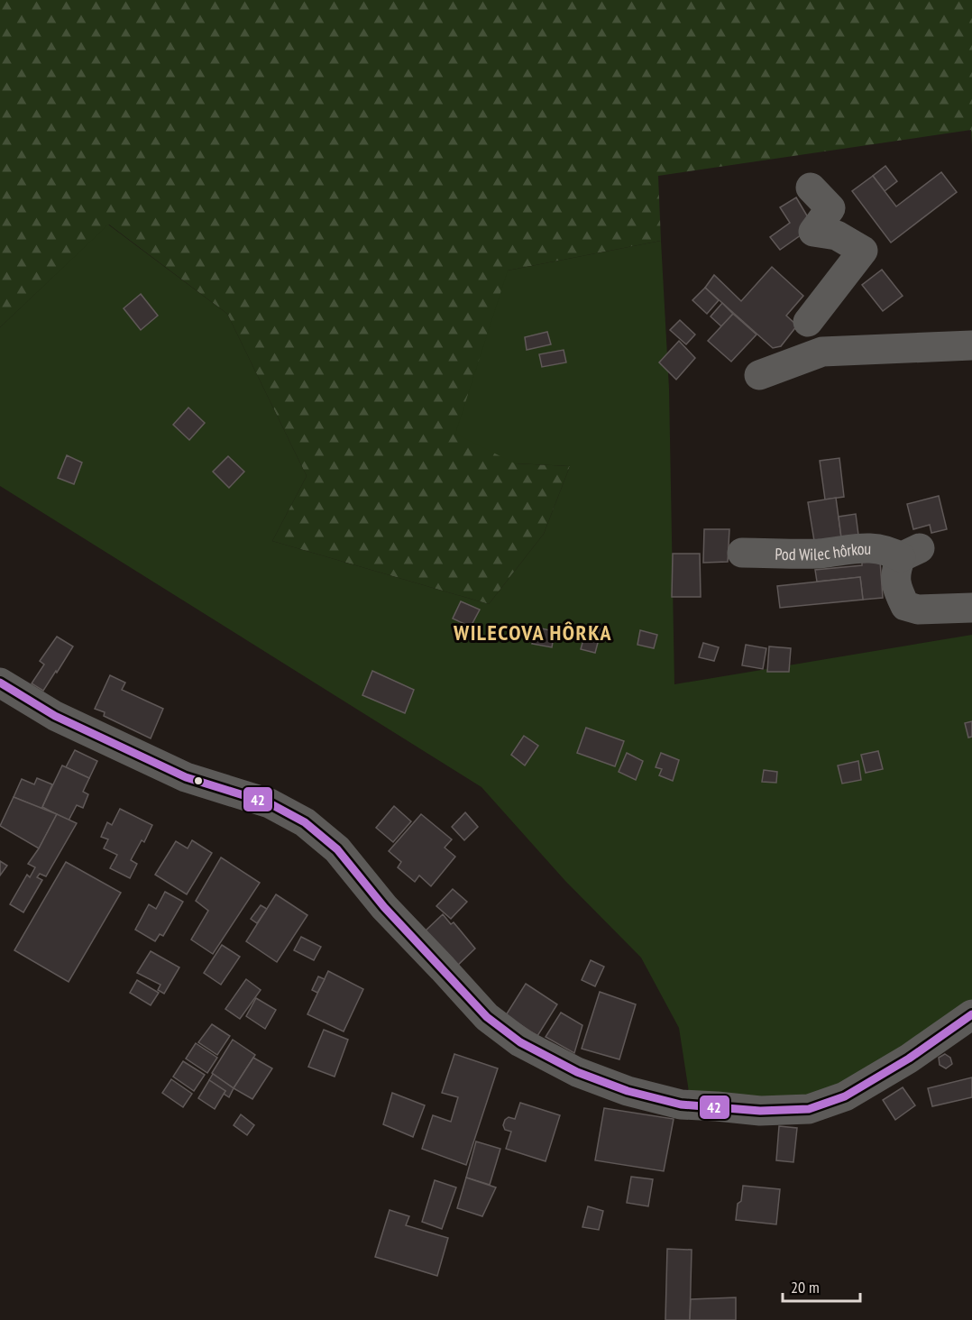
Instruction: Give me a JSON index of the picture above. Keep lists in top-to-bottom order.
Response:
{
  "streets": {
    "street": ["Pod Wilec hôrkou"]
  },
  "districts": ["WILECOVA HÔRKA"],
  "lines": ["transit line 42"],
  "scale_bar": "20 m"
}
